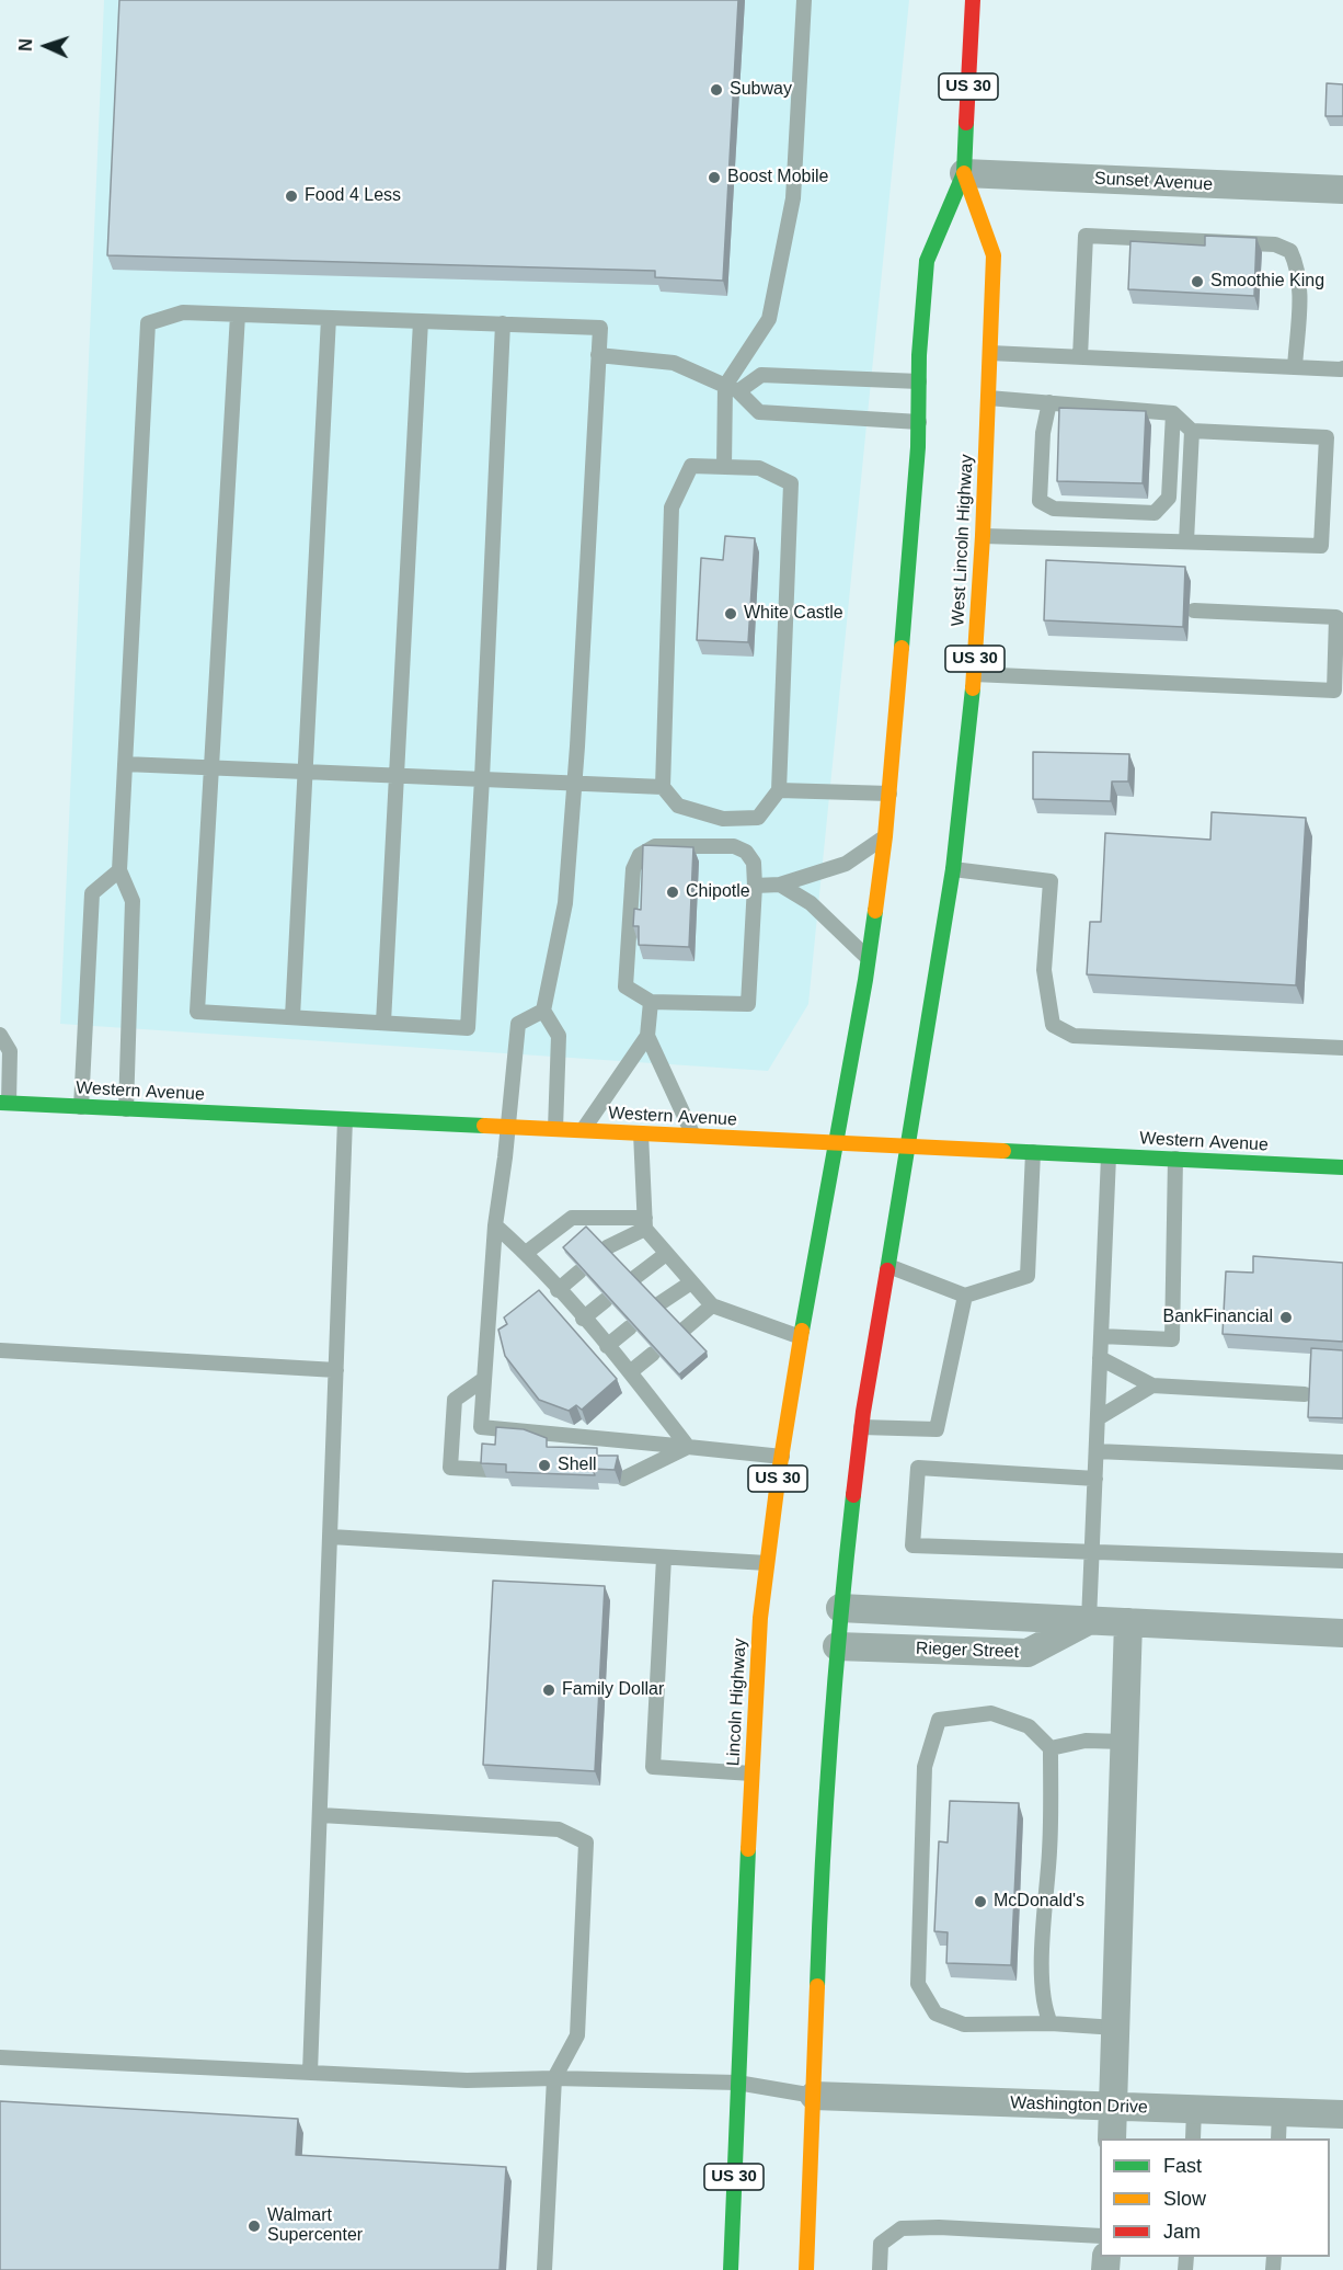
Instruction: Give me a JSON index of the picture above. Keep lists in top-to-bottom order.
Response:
{
  "streets": {
    "main road": [
      "US 30",
      "West Lincoln Highway",
      "Western Avenue",
      "Lincoln Highway"
    ],
    "street": ["Sunset Avenue", "Rieger Street", "Washington Drive"]
  },
  "crossings": [
    ["US 30", "West Lincoln Highway"],
    ["US 30", "Western Avenue"],
    ["US 30", "Rieger Street"],
    ["US 30", "Washington Drive"],
    ["Sunset Avenue", "West Lincoln Highway"],
    ["West Lincoln Highway", "Western Avenue"],
    ["West Lincoln Highway", "Lincoln Highway"],
    ["Western Avenue", "Lincoln Highway"]
  ],
  "places": [
    "Subway",
    "Boost Mobile",
    "Food 4 Less",
    "Smoothie King",
    "White Castle",
    "Chipotle",
    "BankFinancial",
    "Shell",
    "Family Dollar",
    "McDonald's",
    "Walmart Supercenter"
  ],
  "legend": ["Fast", "Slow", "Jam"],
  "north": "left"
}
